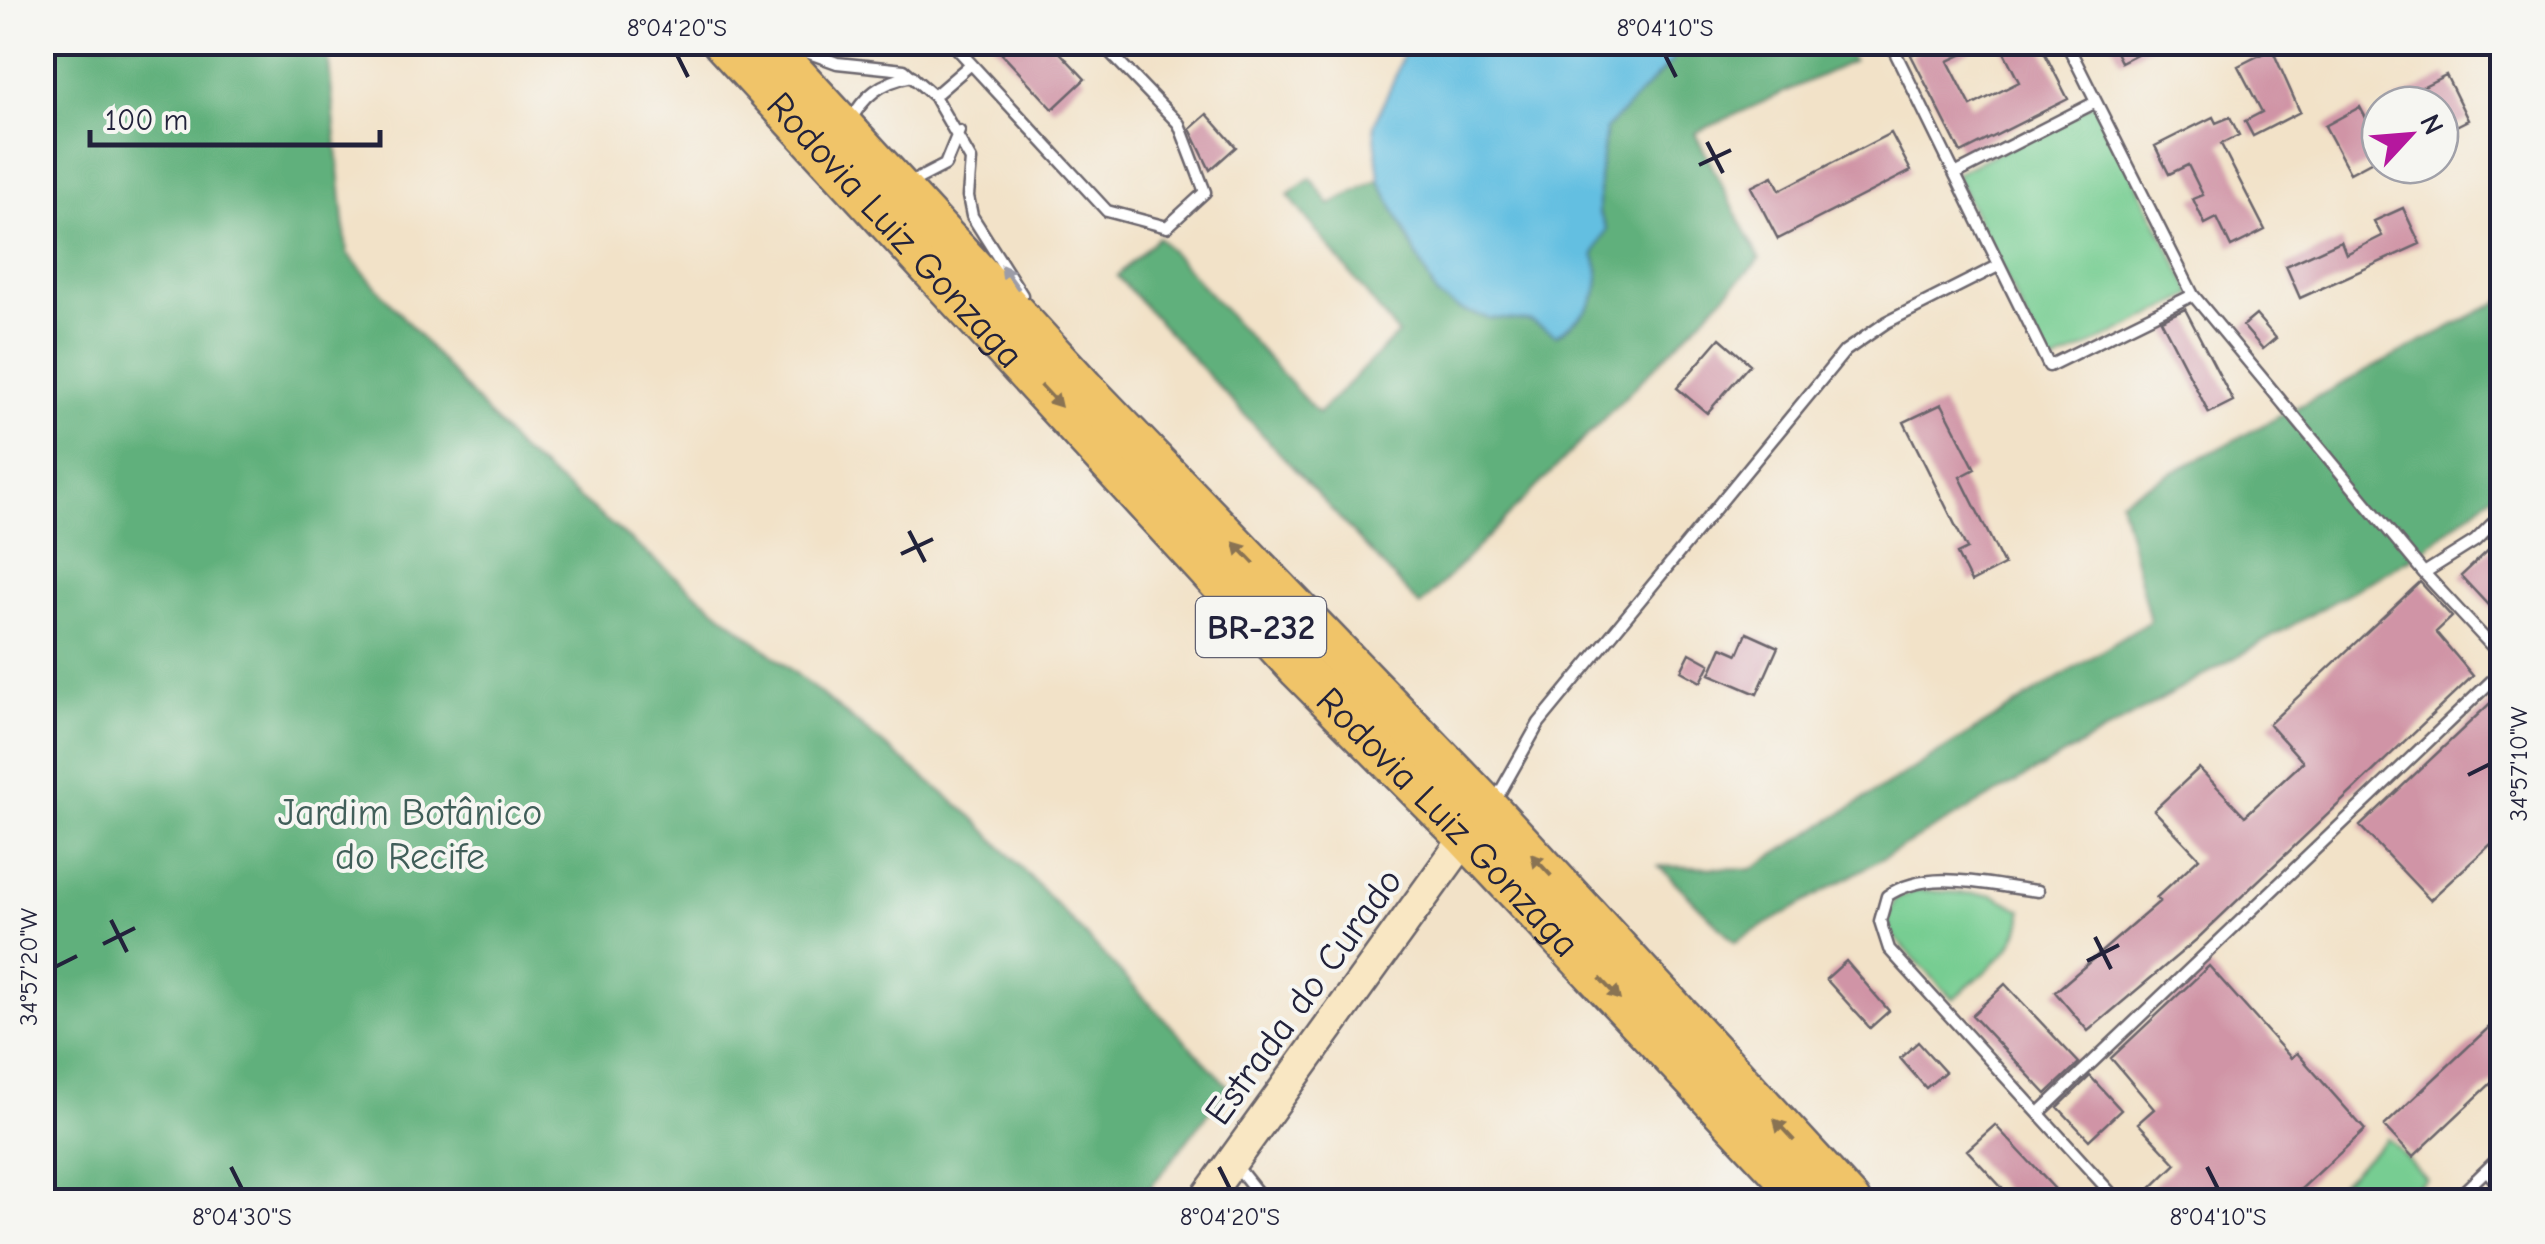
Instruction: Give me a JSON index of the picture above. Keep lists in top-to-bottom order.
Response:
{
  "streets": {
    "highway": ["Rodovia Luiz Gonzaga", "BR-232"],
    "main road": ["Estrada do Curado"]
  },
  "crossings": [
    ["Rodovia Luiz Gonzaga", "Estrada do Curado"]
  ],
  "parks": ["Jardim Botânico do Recife"],
  "scale_bar": "100 m",
  "north": "top right",
  "coordinates": [
    "8°04'20\"S",
    "8°04'10\"S",
    "34°57'10\"W",
    "34°57'20\"W",
    "8°04'30\"S"
  ]
}
